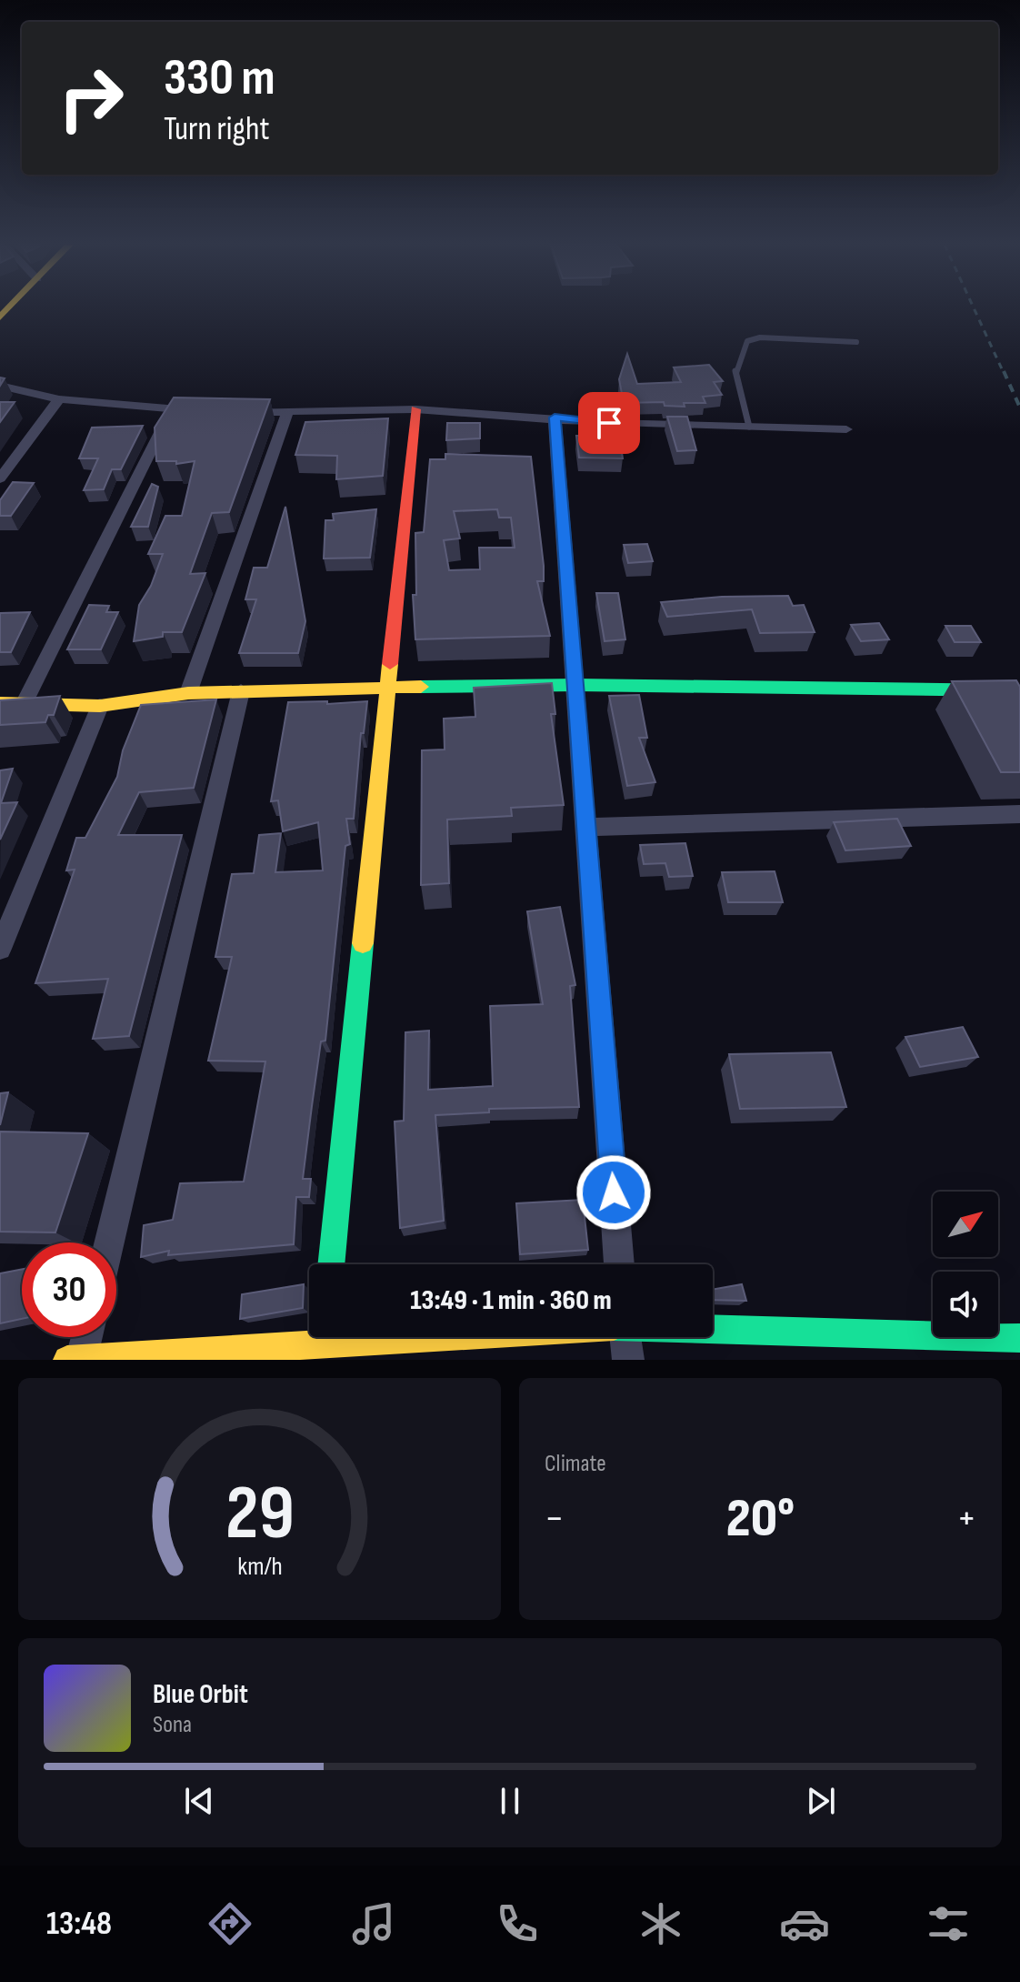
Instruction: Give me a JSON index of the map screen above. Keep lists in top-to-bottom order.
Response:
{
  "north": "top right",
  "page": {
    "turn": ["330 m", "Turn right"],
    "limit": "30",
    "trip": "13:49 · 1 min · 360 m",
    "tile": "Climate",
    "heat": ["−", "20°", "+"],
    "song": ["Blue Orbit", "Sona"],
    "tabs": "13:48",
    "gauge": ["29", "km/h"]
  }
}
